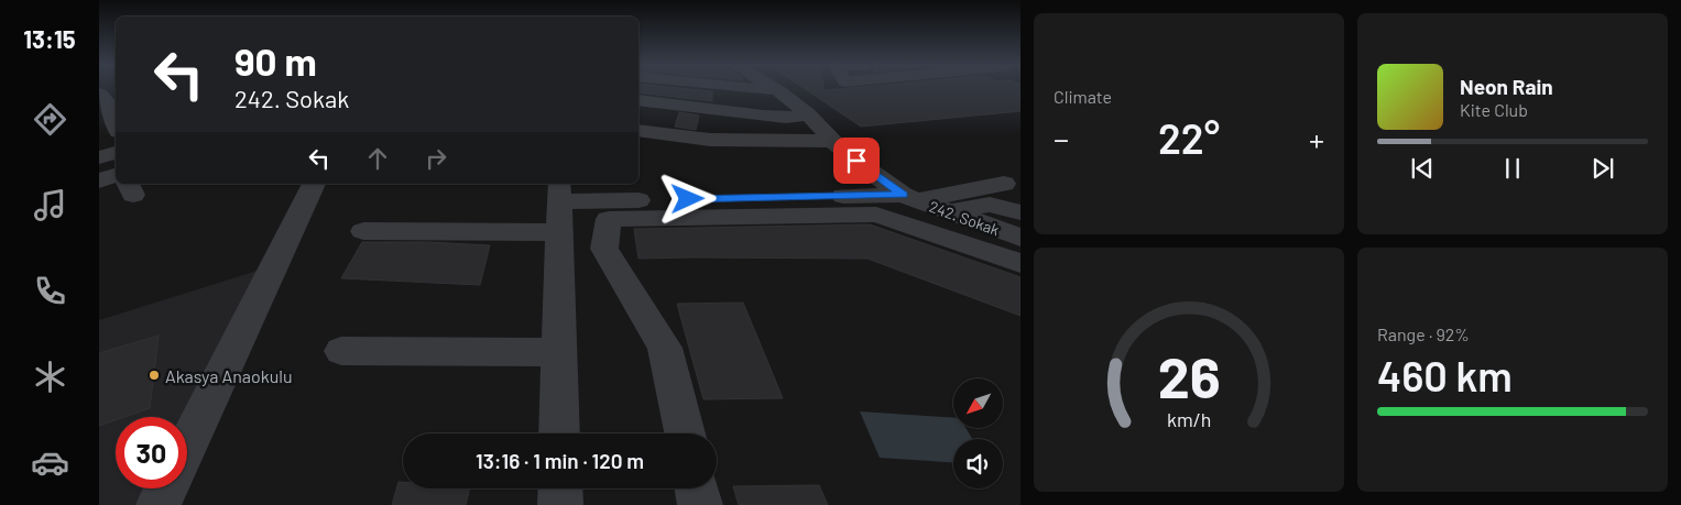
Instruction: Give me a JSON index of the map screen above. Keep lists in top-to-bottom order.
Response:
{
  "streets": {
    "street": ["242. Sokak"]
  },
  "places": ["Akasya Anaokulu"],
  "north": "bottom left",
  "page": {
    "tabs": "13:15",
    "tile": [
      "Climate",
      ["Range · 92%", "460 km"]
    ],
    "turn": ["90 m", "242. Sokak"],
    "song": ["Neon Rain", "Kite Club"],
    "heat": ["−", "22°", "+"],
    "limit": "30",
    "trip": "13:16 · 1 min · 120 m",
    "gauge": ["26", "km/h"]
  }
}
